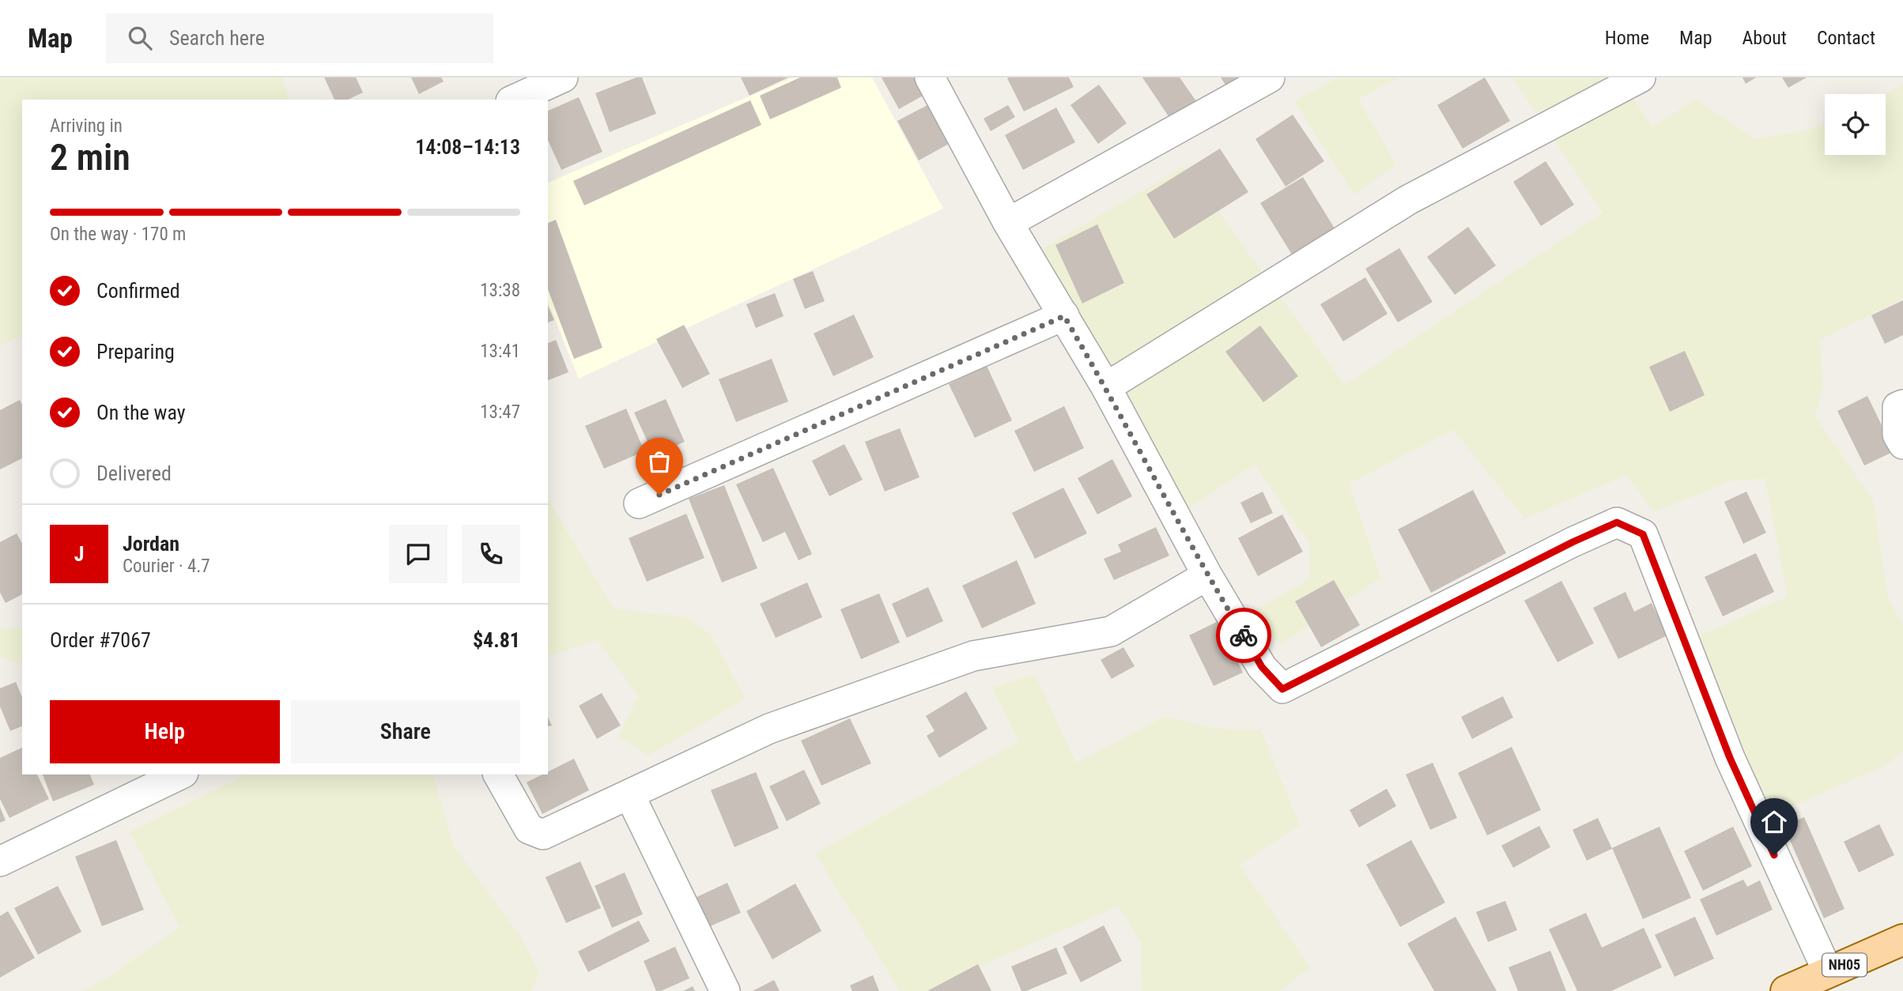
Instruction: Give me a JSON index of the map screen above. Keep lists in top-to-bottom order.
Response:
{
  "streets": {
    "main road": ["NH05"]
  },
  "page": {
    "header": "Map",
    "search": "Search here",
    "nav": [
      "Home",
      "Map",
      "About",
      "Contact"
    ],
    "heading": ["2 min", "Arriving in", "14:08–14:13"],
    "panel": [
      "Jordan",
      "Courier · 4.7",
      "Order #7067",
      "$4.81"
    ],
    "bar": "On the way · 170 m",
    "list": [
      ["Confirmed", "13:38"],
      ["Preparing", "13:41"],
      ["On the way", "13:47"],
      "Delivered"
    ],
    "round": "J",
    "buttons": ["Help", "Share"]
  }
}
